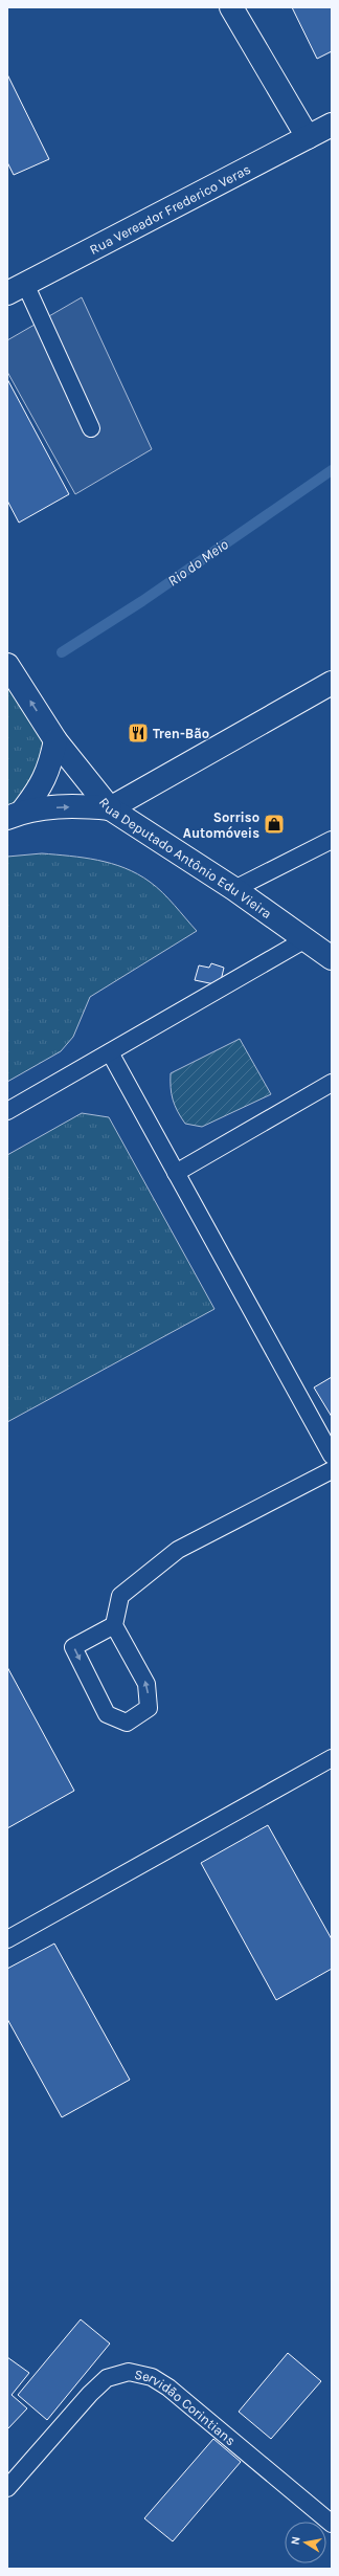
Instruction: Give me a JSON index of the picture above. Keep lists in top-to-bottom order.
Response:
{
  "streets": {
    "street": ["Rua Vereador Frederico Veras", "Rua Deputado Antônio Edu Vieira"],
    "lane": ["Servidão Corintians"]
  },
  "water": ["Rio do Meio"],
  "places": {
    "restaurant": ["Tren-Bão"],
    "shop": ["Sorriso Automóveis"]
  },
  "north": "left"
}
